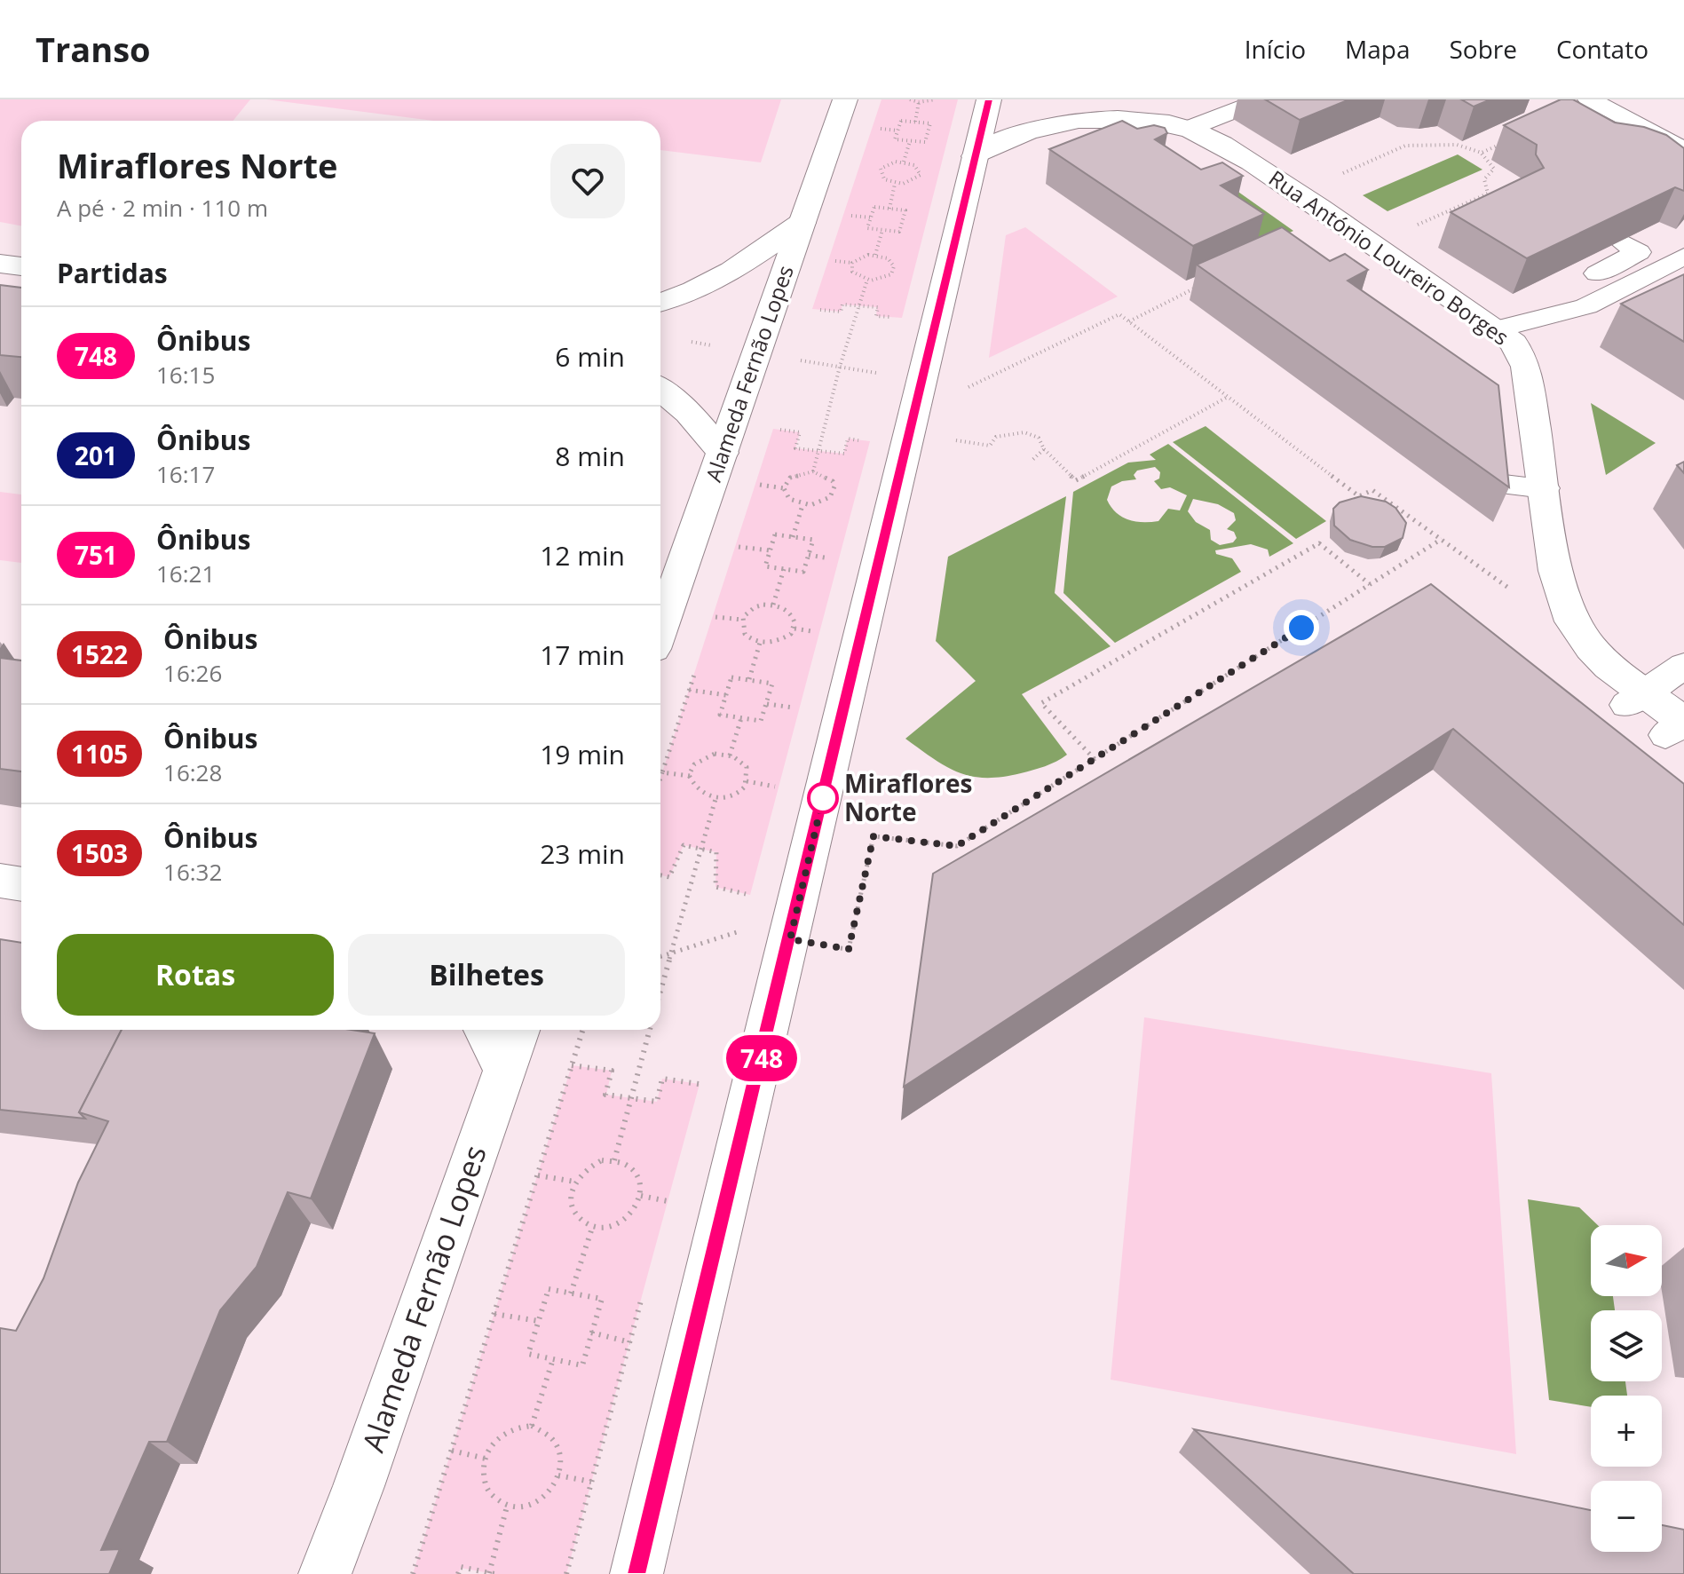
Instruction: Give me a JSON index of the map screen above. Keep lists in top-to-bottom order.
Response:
{
  "streets": {
    "street": ["Rua António Loureiro Borges", "Alameda Fernão Lopes"]
  },
  "places": ["Miraflores Norte"],
  "lines": ["bus line 748"],
  "north": "right",
  "page": {
    "header": "Transo",
    "nav": [
      "Início",
      "Mapa",
      "Sobre",
      "Contato"
    ],
    "on_map": "748",
    "heading": [
      ["Miraflores Norte", "A pé · 2 min · 110 m"],
      "Partidas"
    ],
    "list": [
      {
        "mark": "748",
        "name": "Ônibus",
        "note": "16:15",
        "value": "6 min"
      },
      {
        "mark": "201",
        "name": "Ônibus",
        "note": "16:17",
        "value": "8 min"
      },
      {
        "mark": "751",
        "name": "Ônibus",
        "note": "16:21",
        "value": "12 min"
      },
      {
        "mark": "1522",
        "name": "Ônibus",
        "note": "16:26",
        "value": "17 min"
      },
      {
        "mark": "1105",
        "name": "Ônibus",
        "note": "16:28",
        "value": "19 min"
      },
      {
        "mark": "1503",
        "name": "Ônibus",
        "note": "16:32",
        "value": "23 min"
      }
    ],
    "buttons": ["Rotas", "Bilhetes"],
    "map_buttons": ["+", "−"]
  }
}
